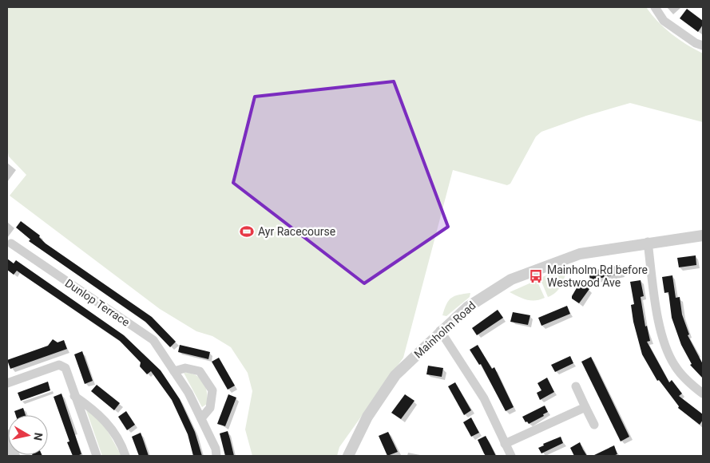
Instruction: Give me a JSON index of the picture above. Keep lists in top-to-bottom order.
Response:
{
  "streets": {
    "street": ["Dunlop Terrace", "Mainholm Road"]
  },
  "places": {
    "sports": ["Ayr Racecourse"],
    "bus stop": ["Mainholm Rd before Westwood Ave"]
  },
  "north": "right"
}
